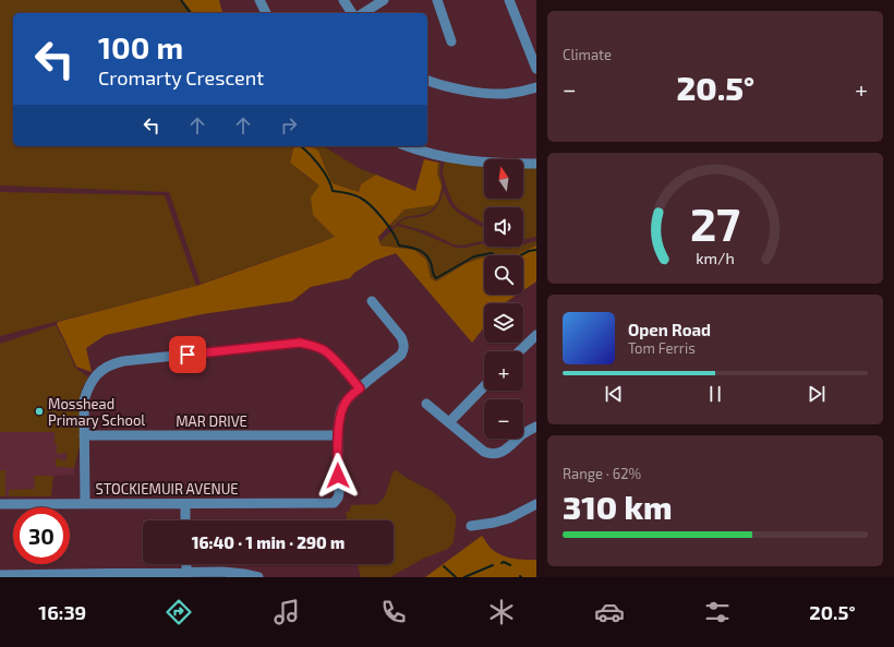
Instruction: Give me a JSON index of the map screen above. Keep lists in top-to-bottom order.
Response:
{
  "streets": {
    "street": ["MAR DRIVE", "STOCKIEMUIR AVENUE"]
  },
  "crossings": [
    ["MAR DRIVE", "STOCKIEMUIR AVENUE"]
  ],
  "places": ["Mosshead Primary School"],
  "north": "top",
  "page": {
    "tile": [
      "Climate",
      ["Range · 62%", "310 km"]
    ],
    "turn": ["100 m", "Cromarty Crescent"],
    "heat": ["−", "20.5°", "+"],
    "map_buttons": ["+", "−"],
    "song": ["Open Road", "Tom Ferris"],
    "limit": "30",
    "trip": "16:40 · 1 min · 290 m",
    "tabs": ["16:39", "20.5°"],
    "gauge": ["27", "km/h"]
  }
}
